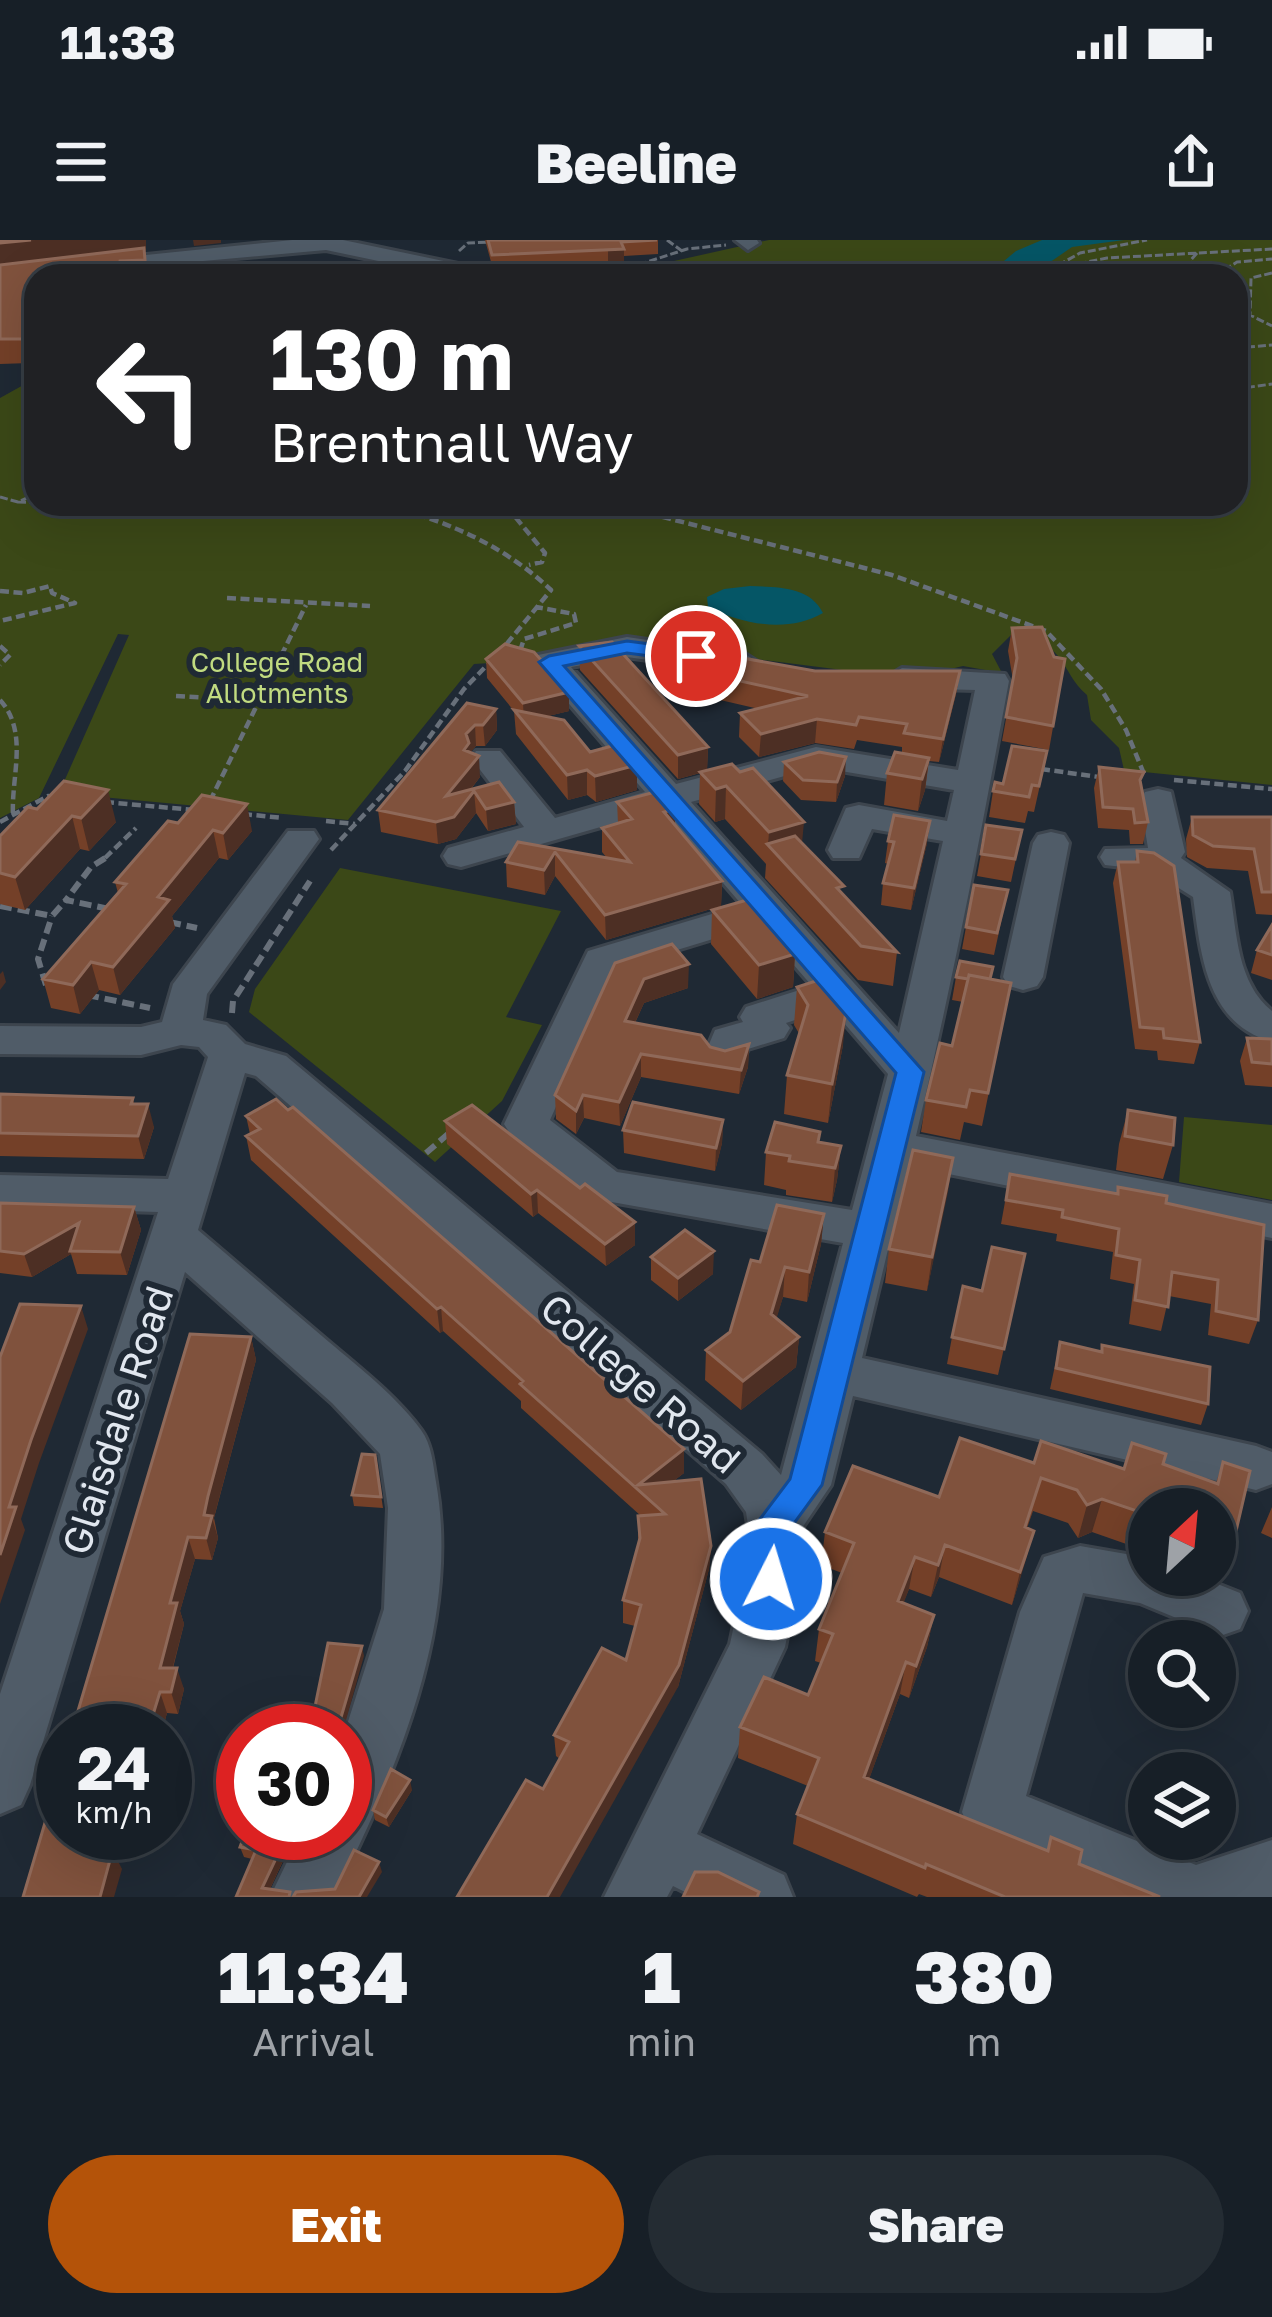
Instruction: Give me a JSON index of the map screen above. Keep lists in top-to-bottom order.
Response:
{
  "streets": {
    "street": ["College Road", "Glaisdale Road"]
  },
  "crossings": [
    ["College Road", "Glaisdale Road"]
  ],
  "parks": ["College Road Allotments"],
  "north": "top right",
  "page": {
    "status": "11:33",
    "header": "Beeline",
    "turn": ["130 m", "Brentnall Way"],
    "speed": "24 km/h",
    "limit": "30",
    "eta": [
      "11:34",
      "Arrival",
      "1",
      "min",
      "380",
      "m"
    ],
    "buttons": ["Exit", "Share"]
  }
}
